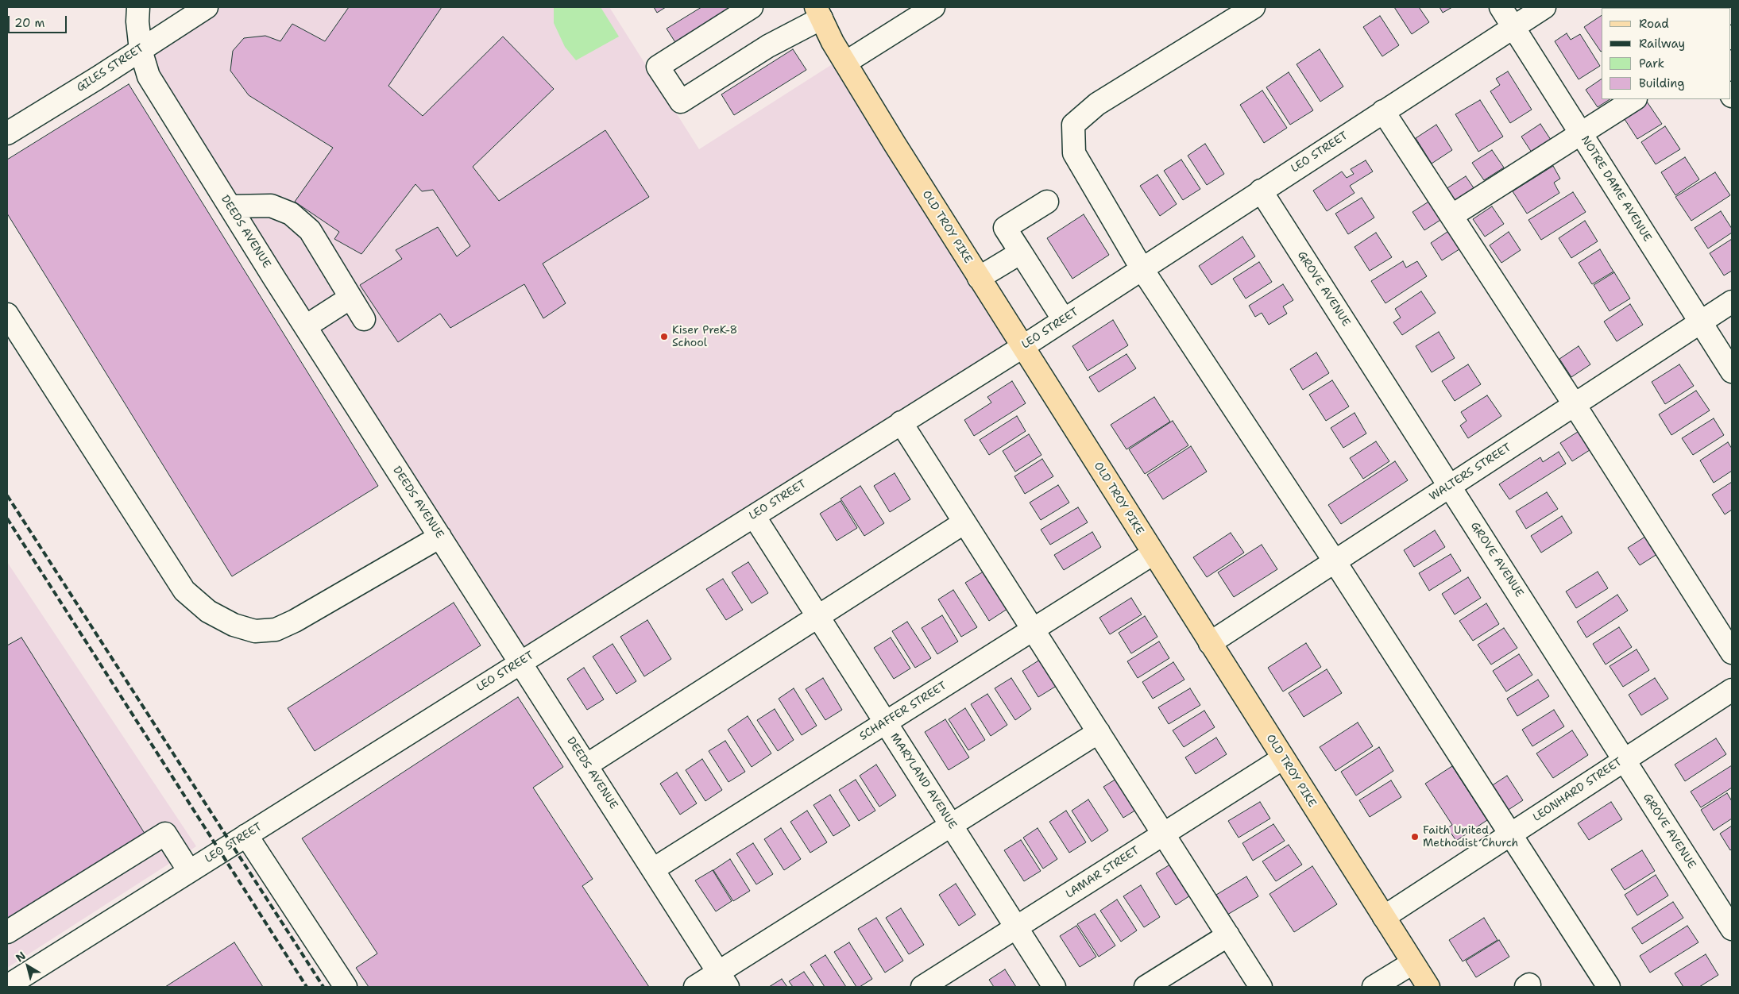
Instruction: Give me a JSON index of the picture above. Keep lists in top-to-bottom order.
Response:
{
  "streets": {
    "main road": ["OLD TROY PIKE"],
    "street": [
      "GILES STREET",
      "LEO STREET",
      "NOTRE DAME AVENUE",
      "DEEDS AVENUE",
      "GROVE AVENUE",
      "WALTERS STREET",
      "SCHAFFER STREET",
      "MARYLAND AVENUE",
      "LEONHARD STREET",
      "LAMAR STREET"
    ]
  },
  "crossings": [
    ["GILES STREET", "DEEDS AVENUE"],
    ["LEO STREET", "NOTRE DAME AVENUE"],
    ["LEO STREET", "OLD TROY PIKE"],
    ["LEO STREET", "DEEDS AVENUE"],
    ["LEO STREET", "GROVE AVENUE"],
    ["LEO STREET", "MARYLAND AVENUE"],
    ["NOTRE DAME AVENUE", "WALTERS STREET"],
    ["OLD TROY PIKE", "WALTERS STREET"],
    ["OLD TROY PIKE", "SCHAFFER STREET"],
    ["OLD TROY PIKE", "LEONHARD STREET"],
    ["OLD TROY PIKE", "LAMAR STREET"],
    ["DEEDS AVENUE", "SCHAFFER STREET"],
    ["GROVE AVENUE", "WALTERS STREET"],
    ["GROVE AVENUE", "LEONHARD STREET"],
    ["SCHAFFER STREET", "MARYLAND AVENUE"],
    ["MARYLAND AVENUE", "LAMAR STREET"]
  ],
  "places": ["Kiser PreK-8 School", "Faith United Methodist Church"],
  "legend": [
    "Road",
    "Railway",
    "Park",
    "Building"
  ],
  "scale_bar": "20 m",
  "north": "top left"
}
